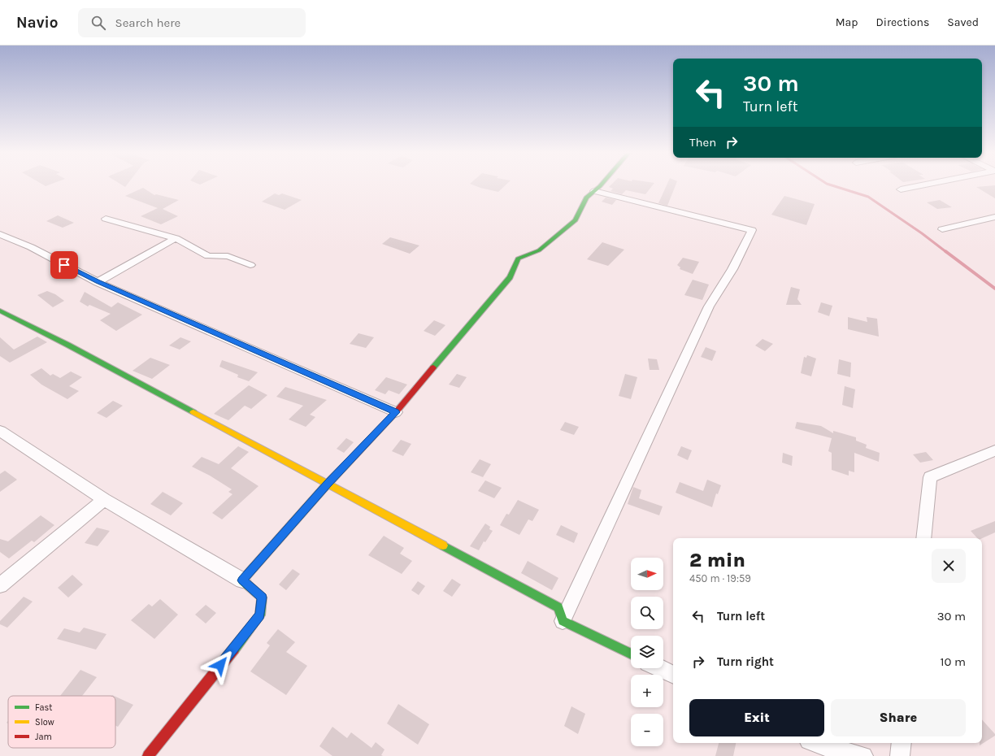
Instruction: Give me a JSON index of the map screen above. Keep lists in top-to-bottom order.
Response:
{
  "legend": ["Fast", "Slow", "Jam"],
  "north": "right",
  "page": {
    "header": "Navio",
    "search": "Search here",
    "nav": ["Map", "Directions", "Saved"],
    "turn": ["30 m", "Turn left"],
    "then": "Then",
    "heading": ["2 min", "450 m · 19:59"],
    "map_buttons": ["+", "−"],
    "list": [
      {
        "name": "Turn left",
        "value": "30 m"
      },
      {
        "name": "Turn right",
        "value": "10 m"
      }
    ],
    "buttons": ["Exit", "Share"]
  }
}
